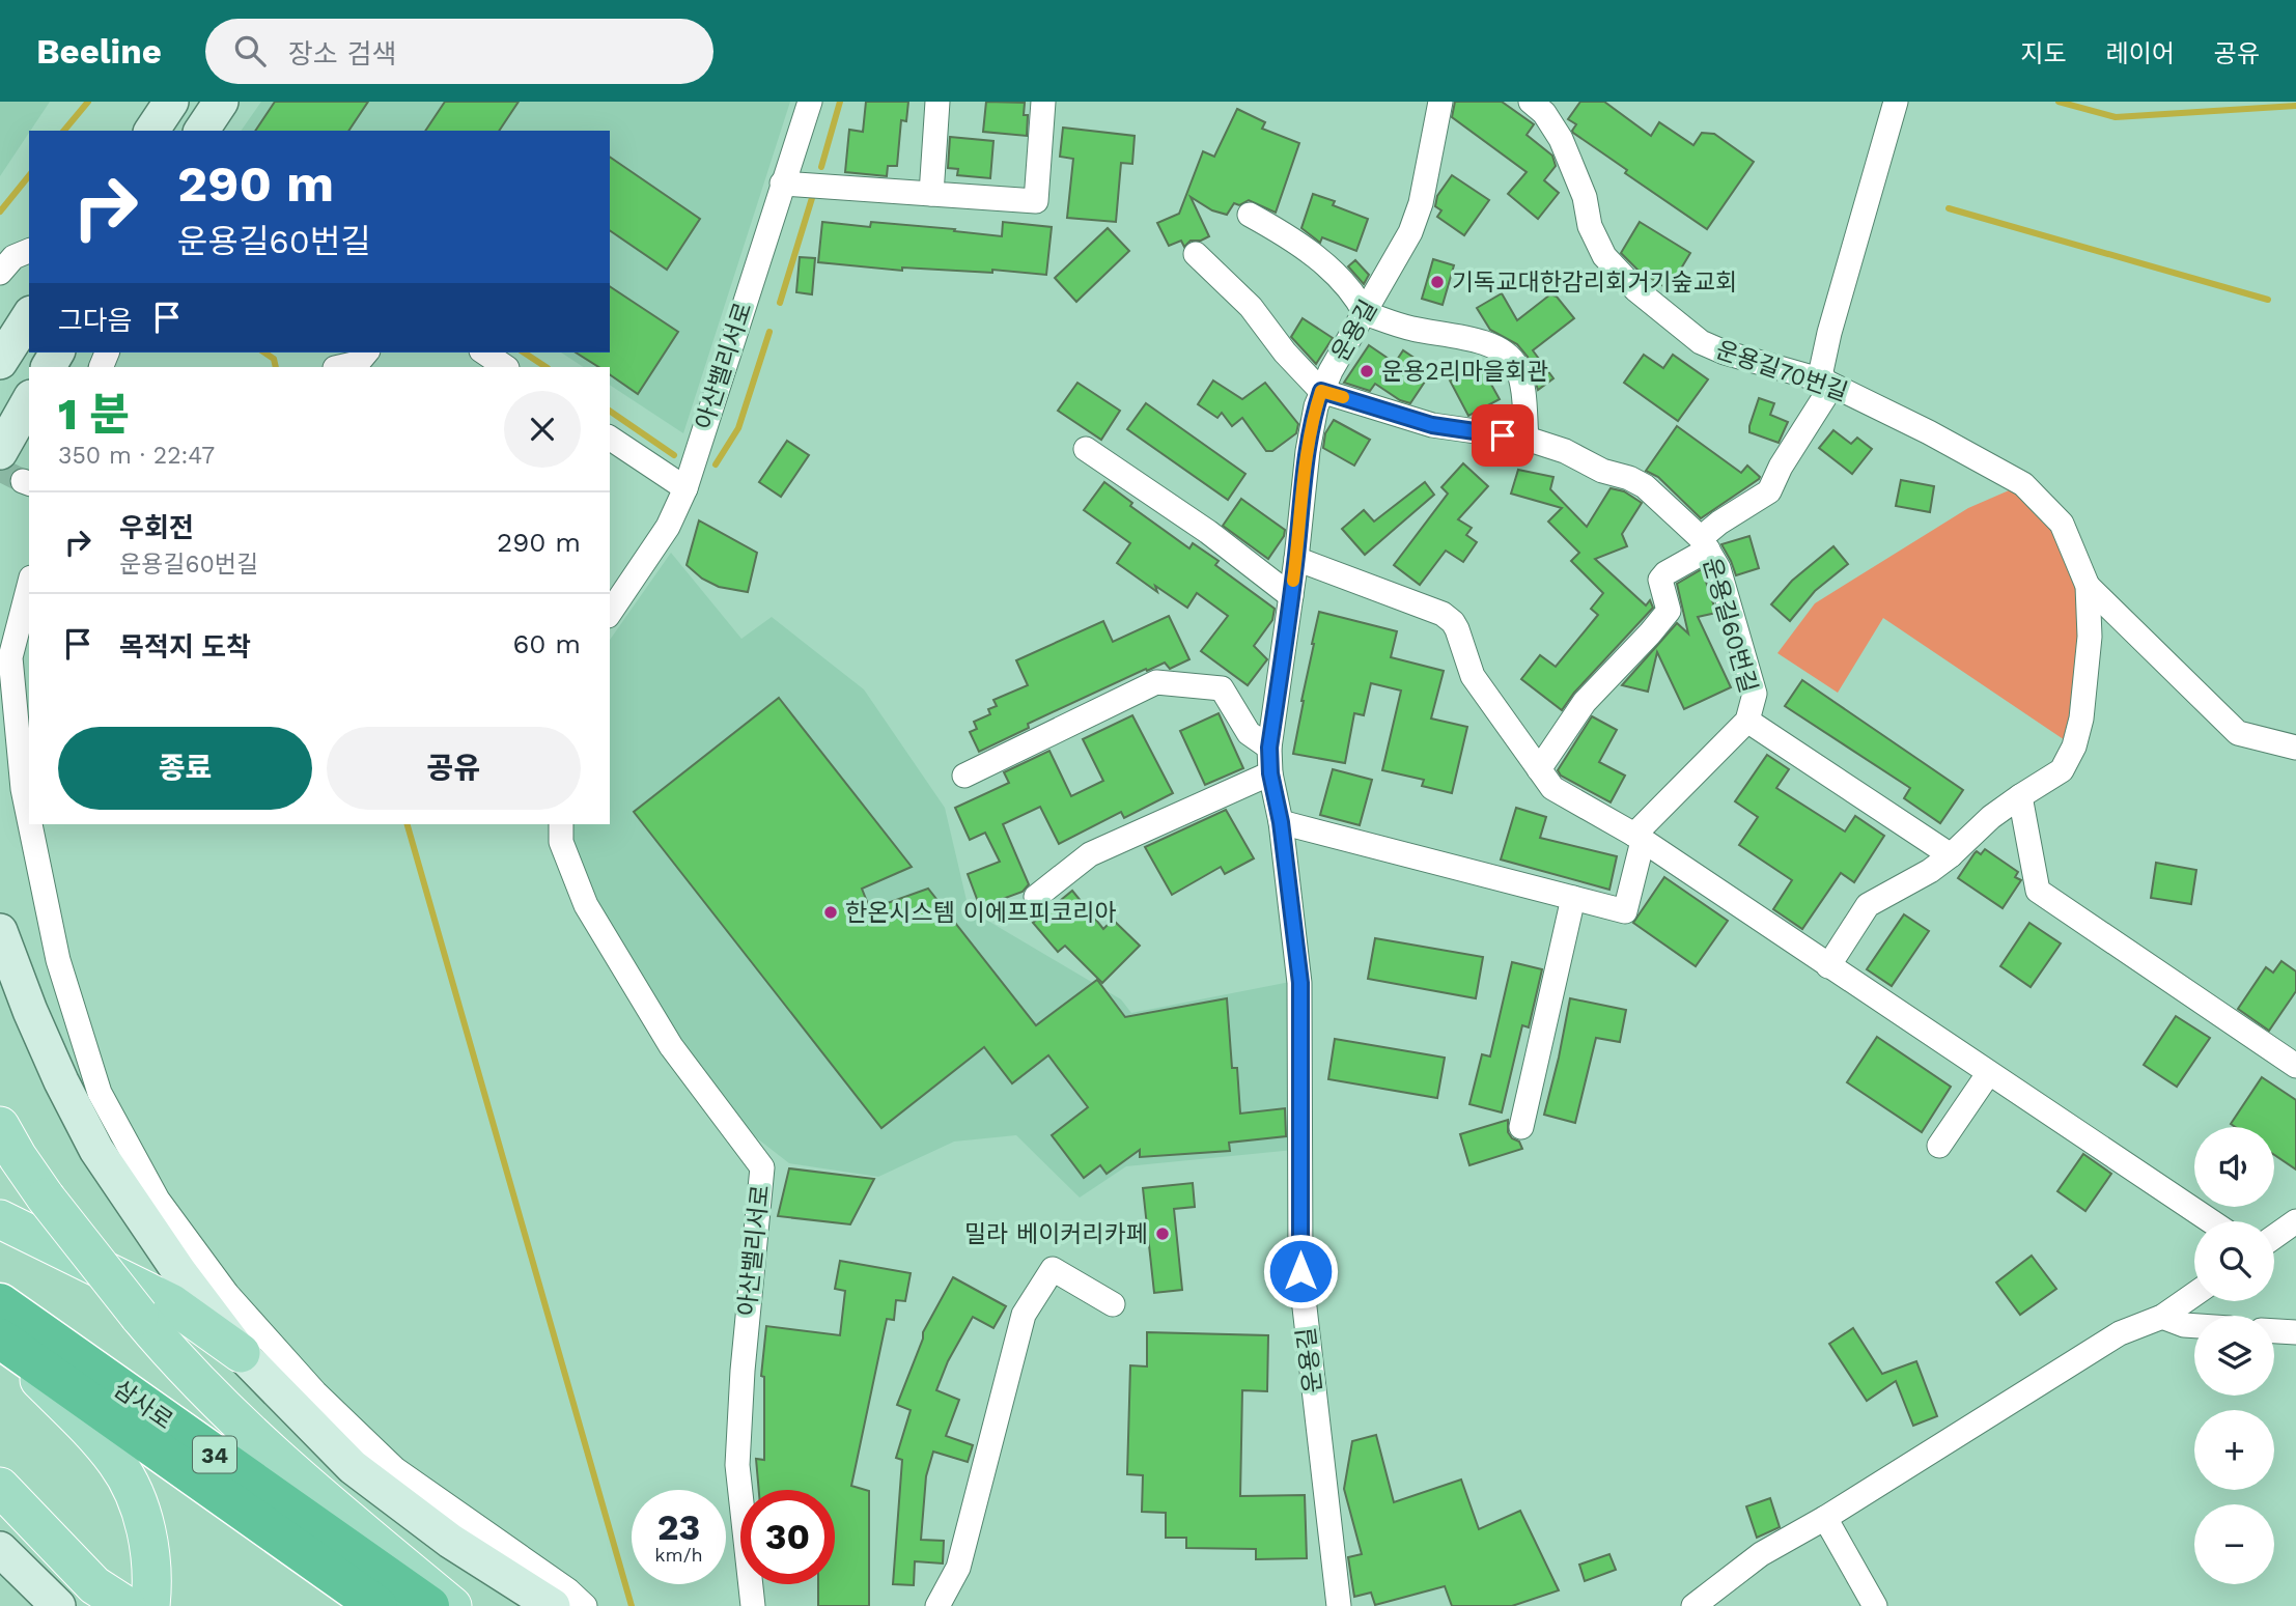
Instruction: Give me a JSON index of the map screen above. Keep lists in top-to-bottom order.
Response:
{
  "streets": {
    "highway": ["삼사로", "34"],
    "street": [
      "운용길",
      "아산밸리서로",
      "운용길70번길",
      "운용길60번길"
    ]
  },
  "crossings": [
    ["운용길", "운용길60번길"]
  ],
  "places": [
    "기독교대한감리회거기숲교회",
    "운용2리마을회관",
    "한온시스템 이에프피코리아",
    "밀라 베이커리카페"
  ],
  "page": {
    "header": "Beeline",
    "search": "장소 검색",
    "nav": ["지도", "레이어", "공유"],
    "turn": ["290 m", "운용길60번길"],
    "then": "그다음",
    "heading": ["1 분", "350 m · 22:47"],
    "list": [
      {
        "name": "우회전",
        "note": "운용길60번길",
        "value": "290 m"
      },
      {
        "name": "목적지 도착",
        "value": "60 m"
      }
    ],
    "buttons": ["종료", "공유"],
    "map_buttons": ["+", "−"],
    "speed": "23 km/h",
    "limit": "30"
  }
}
